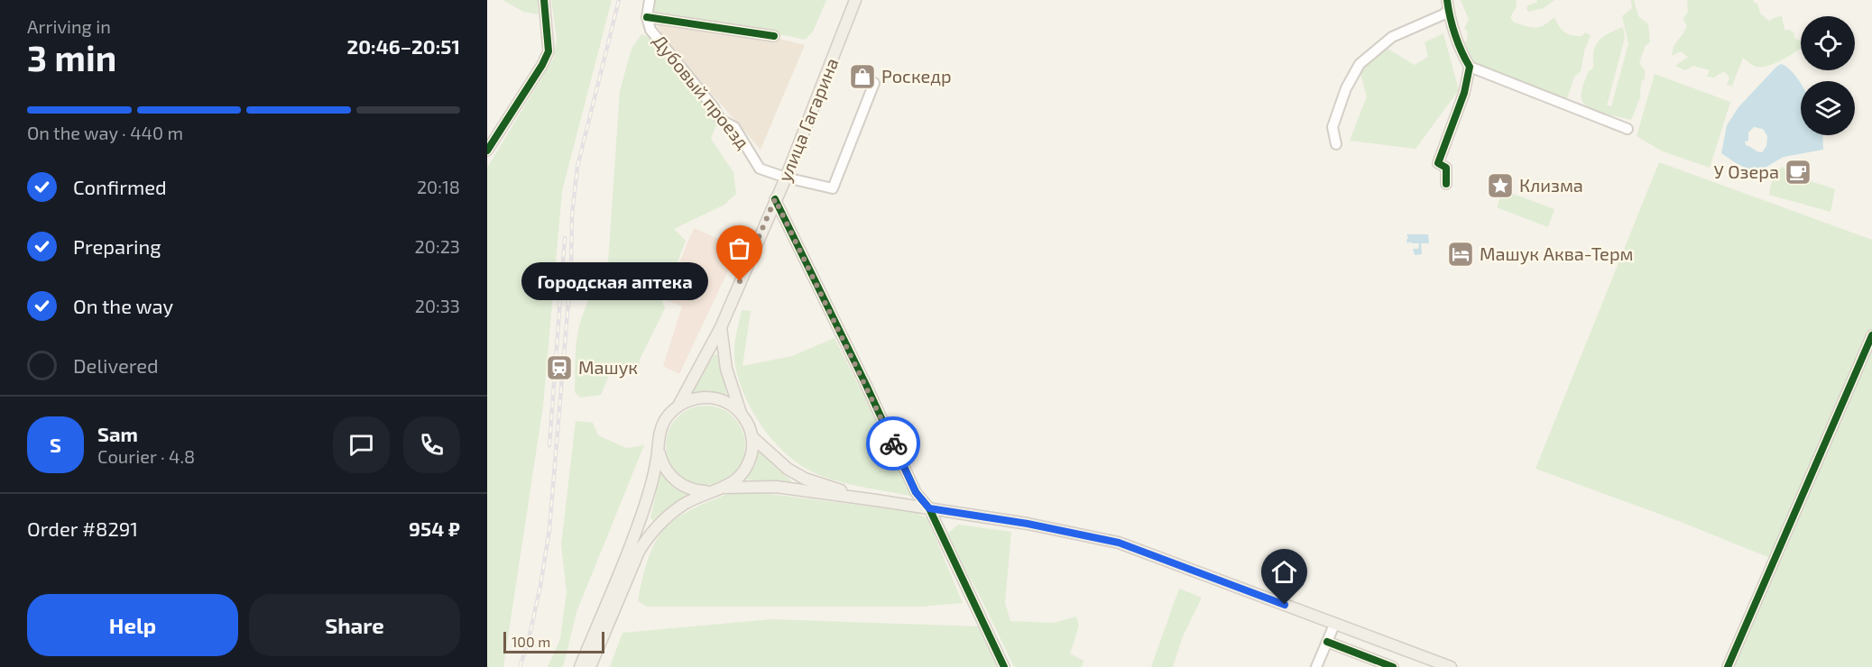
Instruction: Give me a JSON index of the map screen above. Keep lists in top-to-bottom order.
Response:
{
  "streets": {
    "main road": ["улица Гагарина"],
    "street": ["Дубовый проезд"]
  },
  "crossings": [
    ["Дубовый проезд", "улица Гагарина"]
  ],
  "places": {
    "shop": ["Роскедр"],
    "cafe": ["У Озера"],
    "place": ["Клизма"],
    "hotel": ["Машук Аква-Терм"],
    "other": ["Городская аптека"],
    "station": ["Машук"]
  },
  "scale_bar": "100 m",
  "page": {
    "heading": ["3 min", "Arriving in", "20:46–20:51"],
    "panel": [
      "Sam",
      "Courier · 4.8",
      "Order #8291",
      "954 ₽"
    ],
    "bar": "On the way · 440 m",
    "list": [
      ["Confirmed", "20:18"],
      ["Preparing", "20:23"],
      ["On the way", "20:33"],
      "Delivered"
    ],
    "bubble": "Городская аптека",
    "round": "S",
    "buttons": ["Help", "Share"],
    "scale": "100 m"
  }
}
